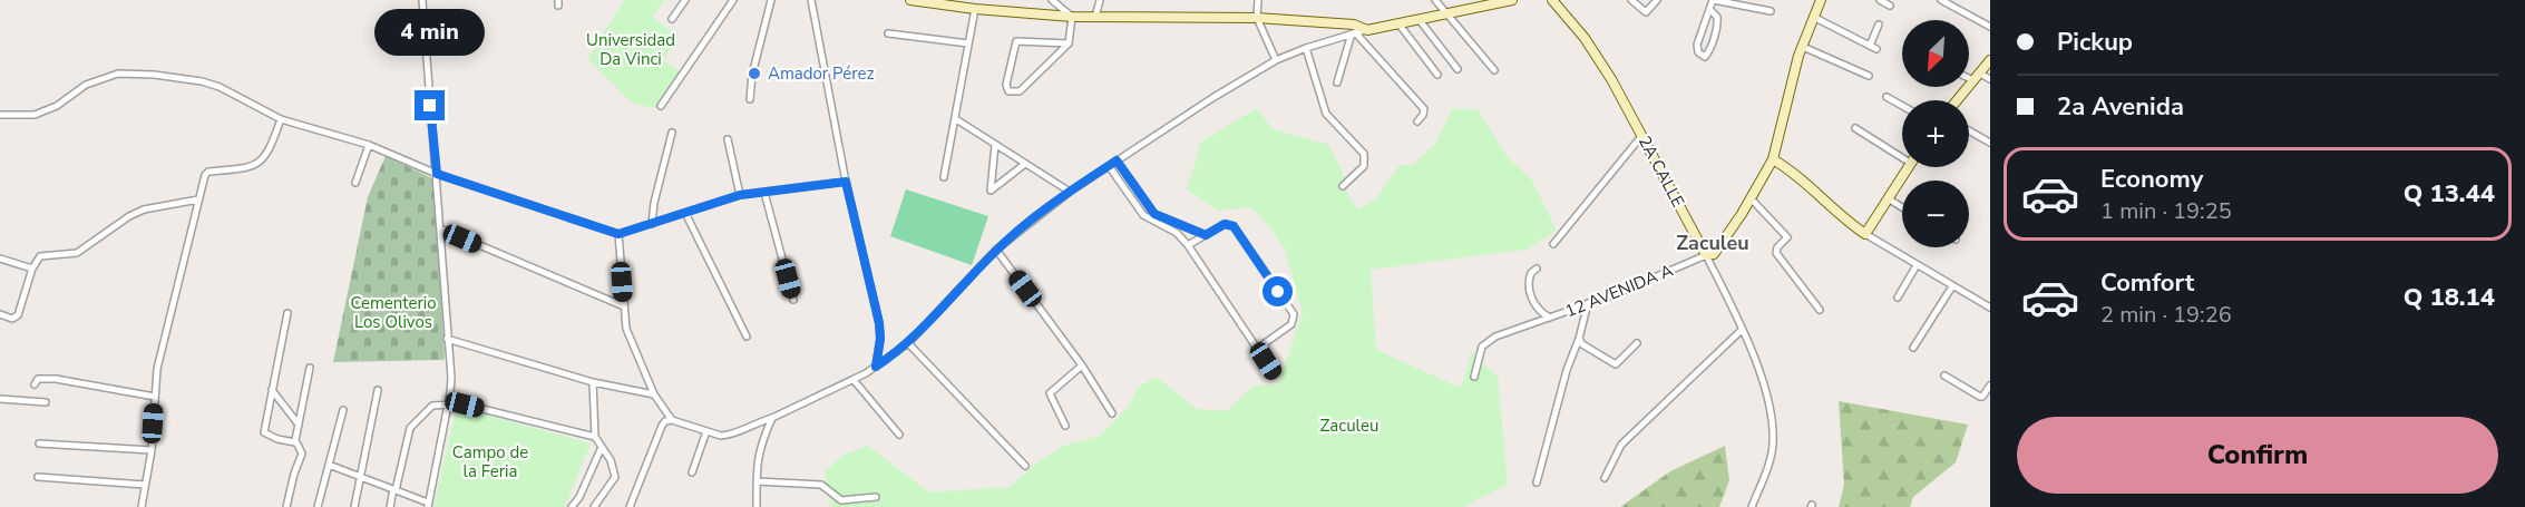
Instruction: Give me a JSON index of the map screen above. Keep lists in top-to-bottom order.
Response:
{
  "streets": {
    "street": ["2A CALLE", "12 AVENIDA A"]
  },
  "crossings": [
    ["2A CALLE", "12 AVENIDA A"]
  ],
  "districts": ["Zaculeu"],
  "parks": [
    "Universidad Da Vinci",
    "Cementerio Los Olivos",
    "Zaculeu",
    "Campo de la Feria"
  ],
  "places": ["Amador Pérez"],
  "north": "bottom left",
  "page": {
    "banner": ["Pickup", "2a Avenida"],
    "bubble": "4 min",
    "map_buttons": ["+", "−"],
    "list": [
      {
        "name": "Economy",
        "note": "1 min · 19:25",
        "value": "Q 13.44"
      },
      {
        "name": "Comfort",
        "note": "2 min · 19:26",
        "value": "Q 18.14"
      }
    ],
    "buttons": "Confirm"
  }
}
